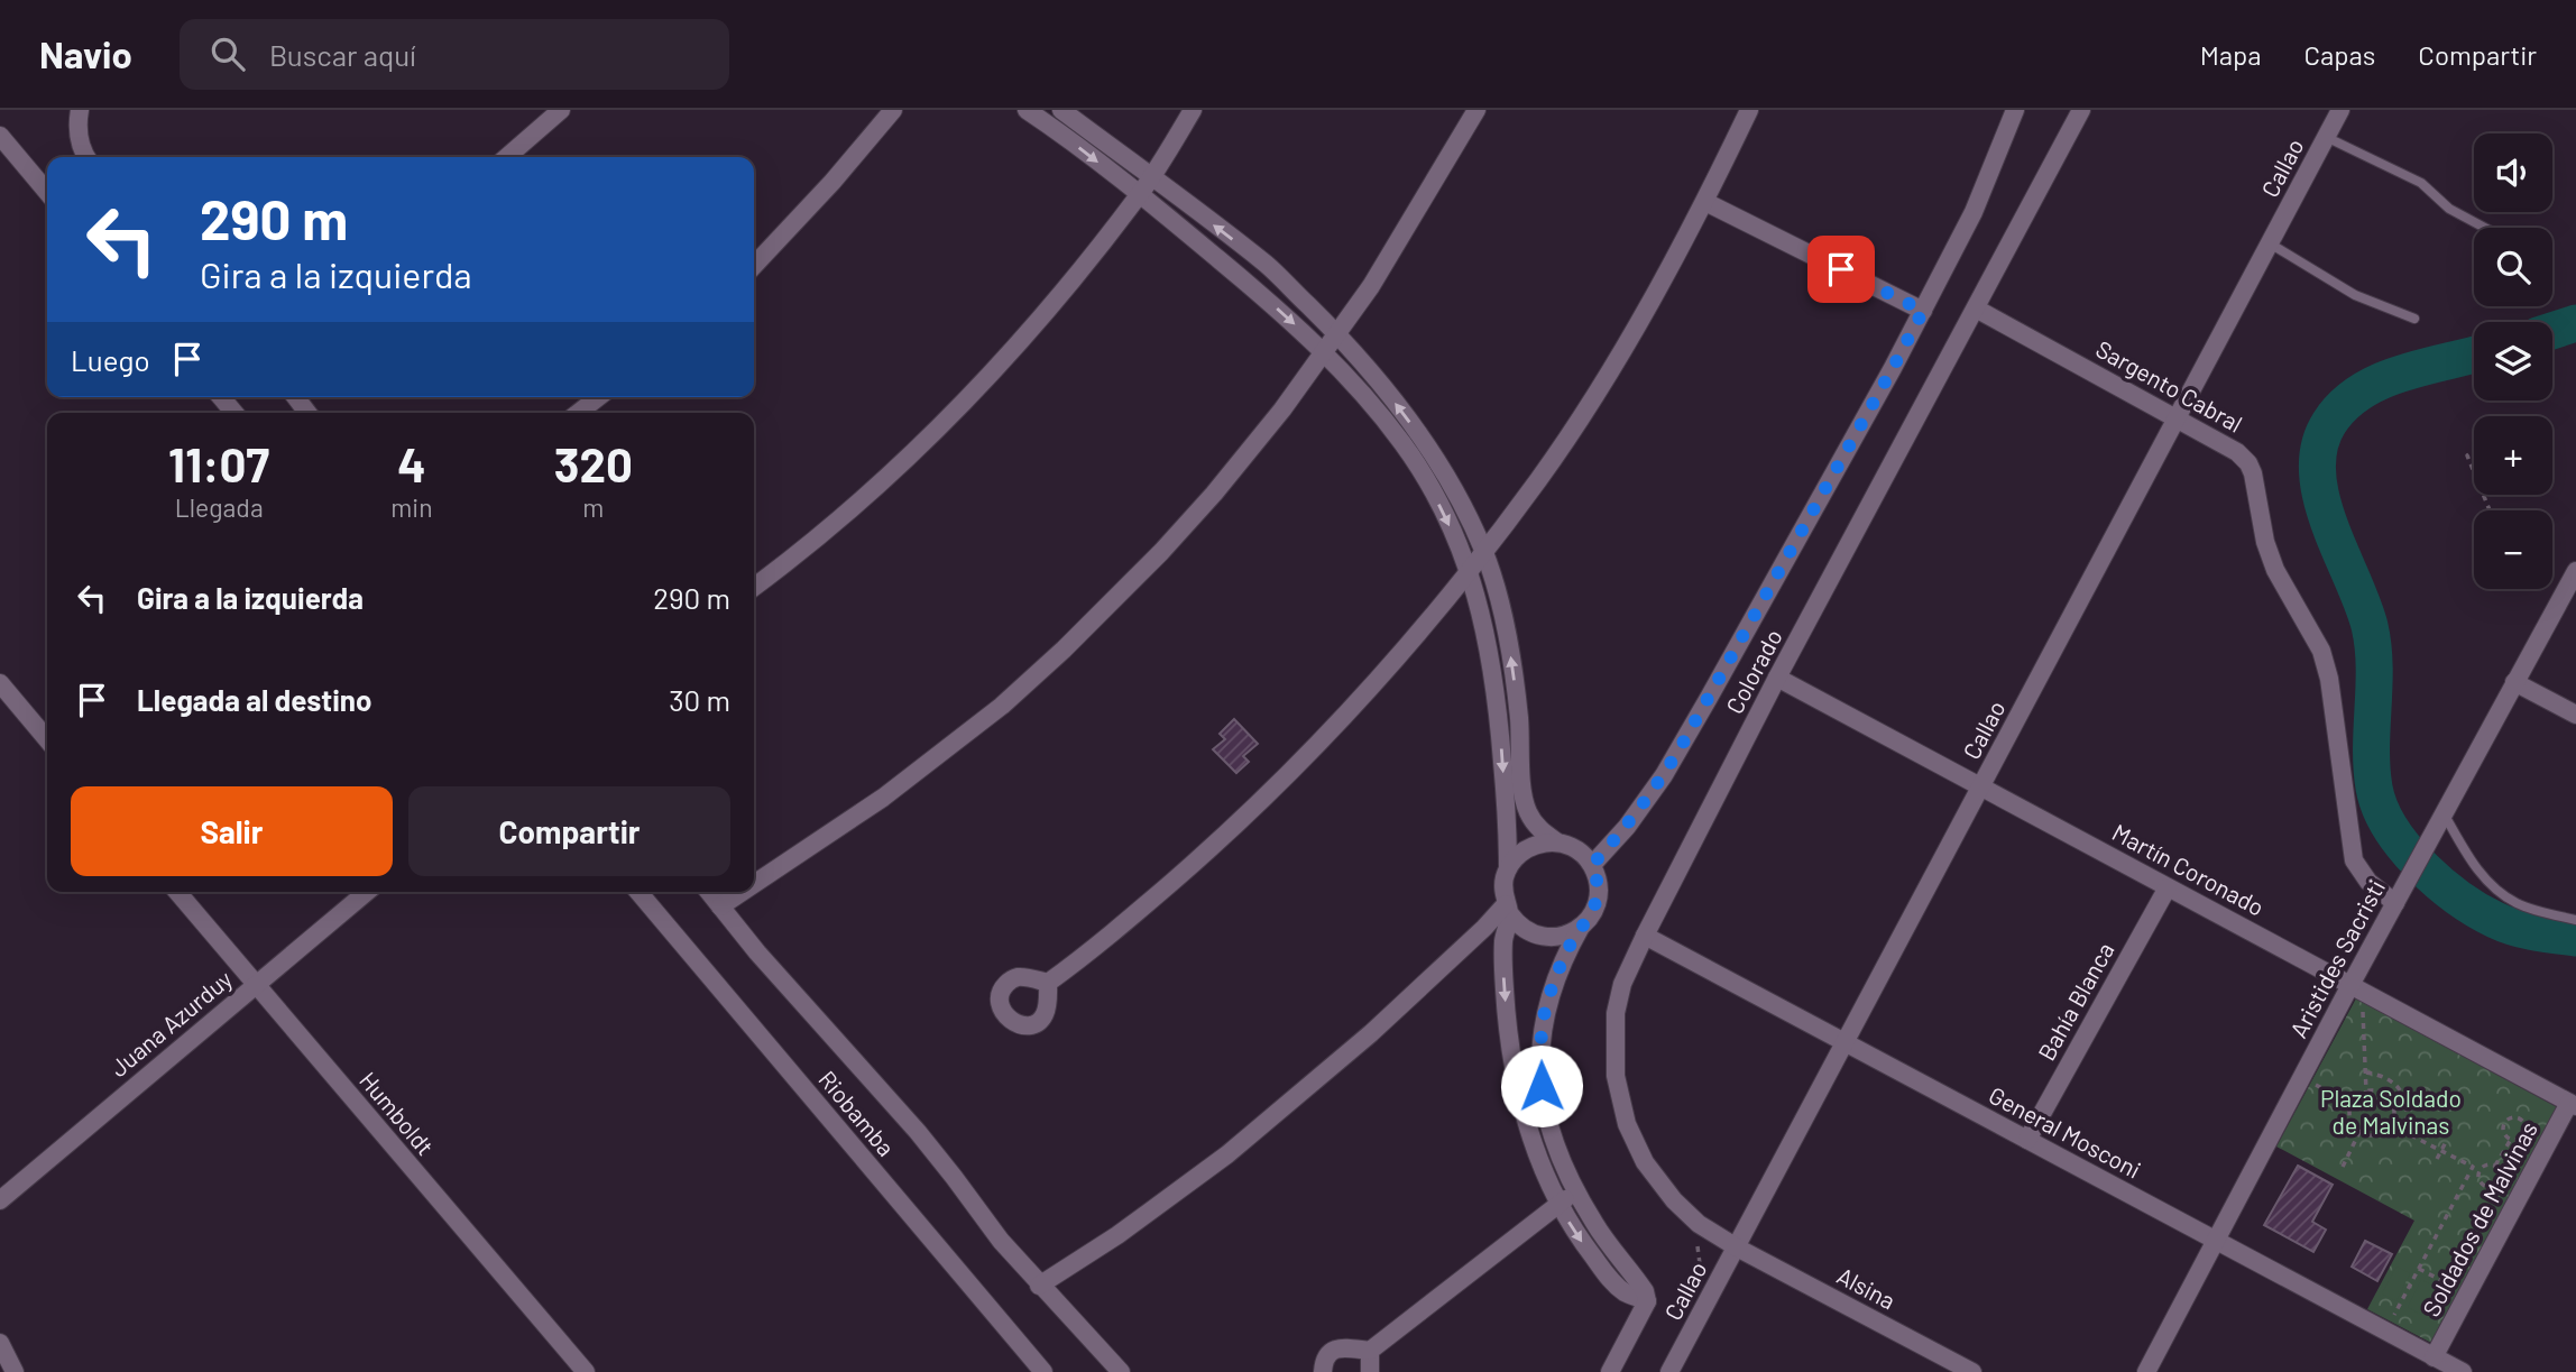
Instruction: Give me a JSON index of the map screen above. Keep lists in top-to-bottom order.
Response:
{
  "streets": {
    "street": [
      "Callao",
      "Sargento Cabral",
      "Colorado",
      "Martín Coronado",
      "Aristides Sacristi",
      "Bahía Blanca",
      "Juana Azurduy",
      "Humboldt",
      "Riobamba",
      "General Mosconi",
      "Soldados de Malvinas",
      "Alsina"
    ]
  },
  "crossings": [
    ["Callao", "Sargento Cabral"],
    ["Callao", "Colorado"],
    ["Callao", "Martín Coronado"],
    ["Callao", "General Mosconi"],
    ["Callao", "Alsina"],
    ["Sargento Cabral", "Colorado"],
    ["Sargento Cabral", "Aristides Sacristi"],
    ["Colorado", "Martín Coronado"],
    ["Colorado", "General Mosconi"],
    ["Colorado", "Alsina"],
    ["Martín Coronado", "Aristides Sacristi"],
    ["Martín Coronado", "Bahía Blanca"],
    ["Martín Coronado", "Soldados de Malvinas"],
    ["Aristides Sacristi", "General Mosconi"],
    ["Bahía Blanca", "General Mosconi"],
    ["Juana Azurduy", "Humboldt"],
    ["General Mosconi", "Soldados de Malvinas"]
  ],
  "parks": ["Plaza Soldado de Malvinas"],
  "page": {
    "header": "Navio",
    "search": "Buscar aquí",
    "nav": ["Mapa", "Capas", "Compartir"],
    "map_buttons": ["+", "−"],
    "turn": ["290 m", "Gira a la izquierda"],
    "then": "Luego",
    "eta": [
      "11:07",
      "Llegada",
      "4",
      "min",
      "320",
      "m"
    ],
    "list": [
      {
        "name": "Gira a la izquierda",
        "value": "290 m"
      },
      {
        "name": "Llegada al destino",
        "value": "30 m"
      }
    ],
    "buttons": ["Salir", "Compartir"]
  }
}
